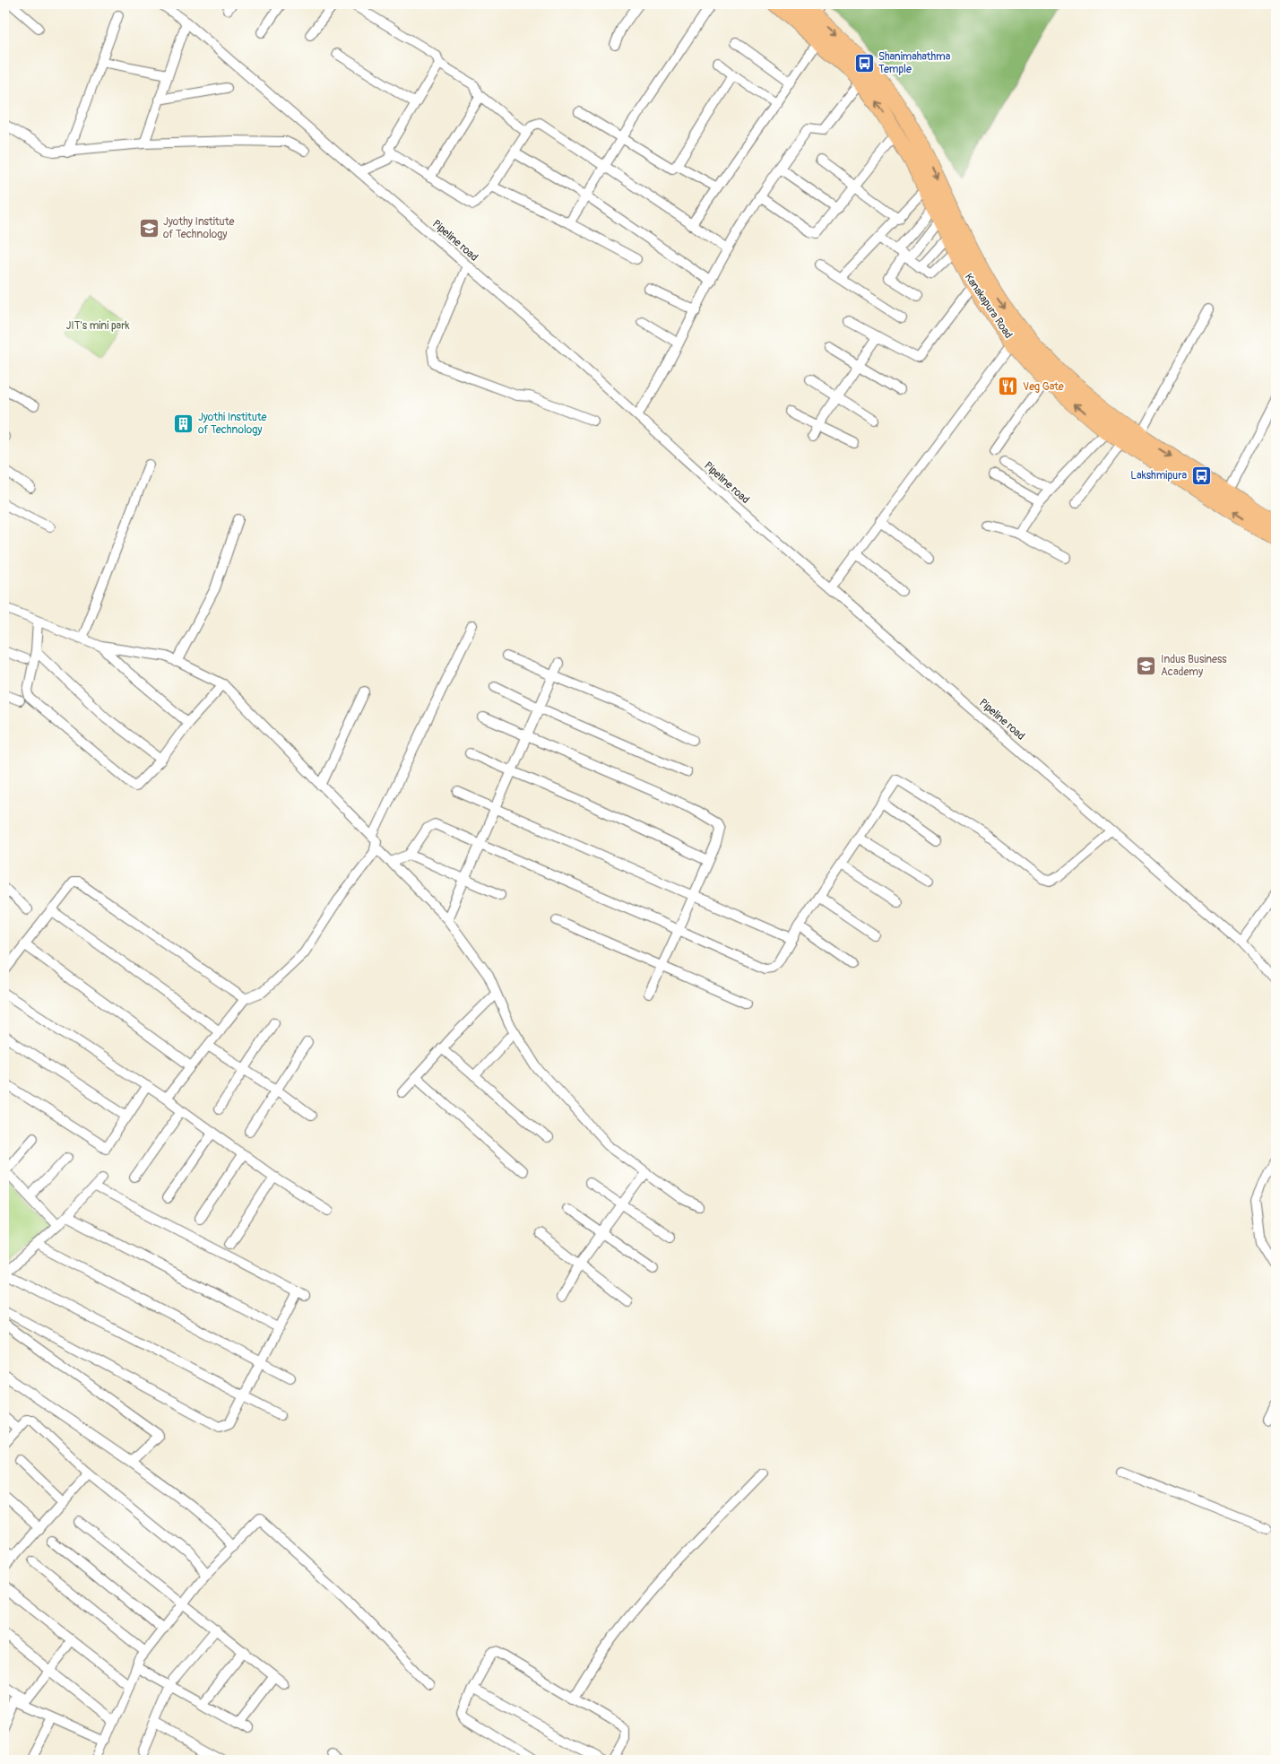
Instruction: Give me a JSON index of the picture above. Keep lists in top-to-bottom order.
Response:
{
  "streets": {
    "highway": ["Kanakapura Road"],
    "street": ["Pipeline road"]
  },
  "parks": ["JIT's mini park"],
  "places": {
    "bus stop": ["Shanimahathma Temple", "Lakshmipura"],
    "school or university": ["Jyothy Institute of Technology", "Indus Business Academy"],
    "restaurant": ["Veg Gate"],
    "building": ["Jyothi Institute of Technology"]
  }
}
